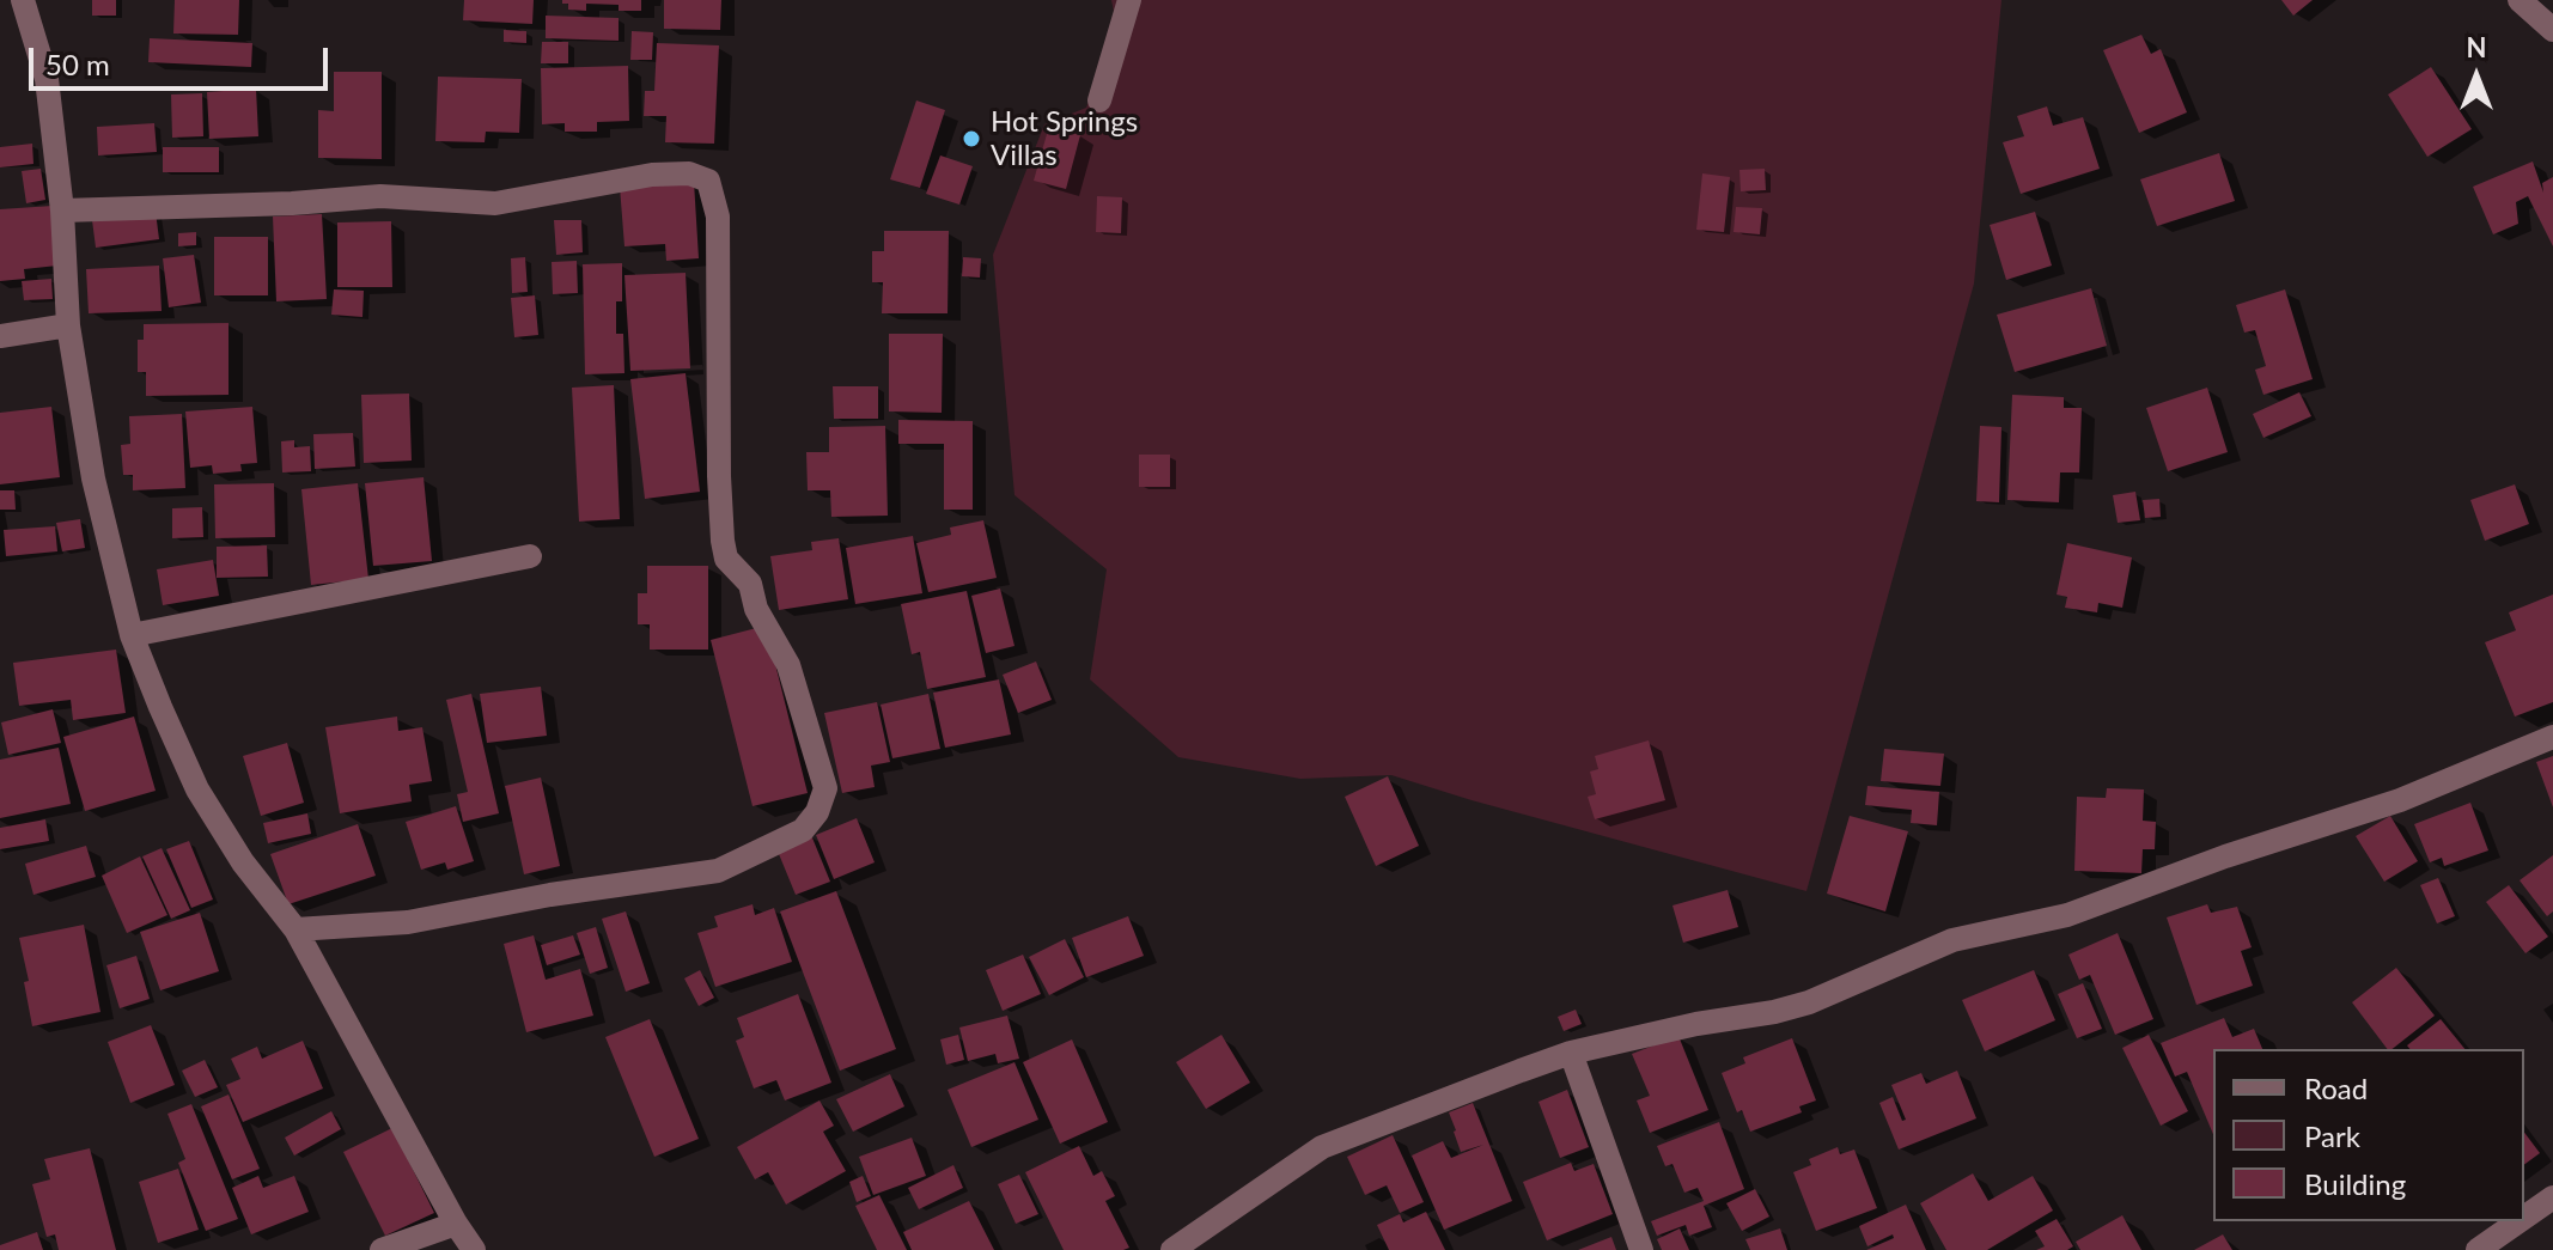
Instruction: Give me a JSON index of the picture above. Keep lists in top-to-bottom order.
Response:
{
  "places": ["Hot Springs Villas"],
  "legend": ["Road", "Park", "Building"],
  "scale_bar": "50 m",
  "north": "top"
}
